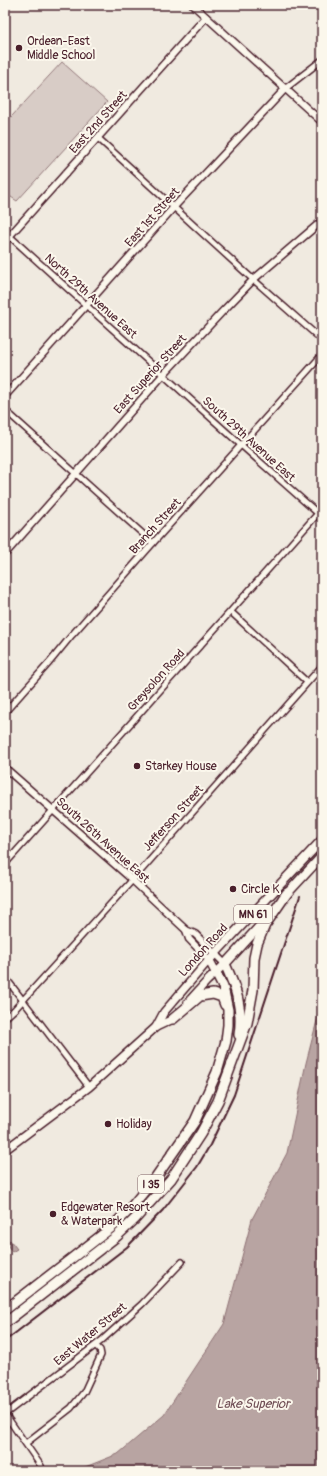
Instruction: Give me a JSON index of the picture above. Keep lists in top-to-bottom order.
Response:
{
  "streets": {
    "highway": ["MN 61", "London Road", "I 35"],
    "street": [
      "East 2nd Street",
      "East 1st Street",
      "North 29th Avenue East",
      "East Superior Street",
      "South 29th Avenue East",
      "Branch Street",
      "Greysolon Road",
      "Jefferson Street",
      "South 26th Avenue East",
      "East Water Street"
    ]
  },
  "crossings": [
    ["East 2nd Street", "North 29th Avenue East"],
    ["East 1st Street", "North 29th Avenue East"],
    ["North 29th Avenue East", "East Superior Street"],
    ["North 29th Avenue East", "South 29th Avenue East"],
    ["East Superior Street", "South 29th Avenue East"],
    ["South 29th Avenue East", "Branch Street"],
    ["South 29th Avenue East", "Greysolon Road"],
    ["Greysolon Road", "South 26th Avenue East"],
    ["Jefferson Street", "South 26th Avenue East"],
    ["South 26th Avenue East", "London Road"],
    ["South 26th Avenue East", "I 35"],
    ["MN 61", "London Road"],
    ["London Road", "I 35"]
  ],
  "water": ["Lake Superior"],
  "places": [
    "Ordean-East Middle School",
    "Starkey House",
    "Circle K",
    "Holiday",
    "Edgewater Resort & Waterpark"
  ]
}
